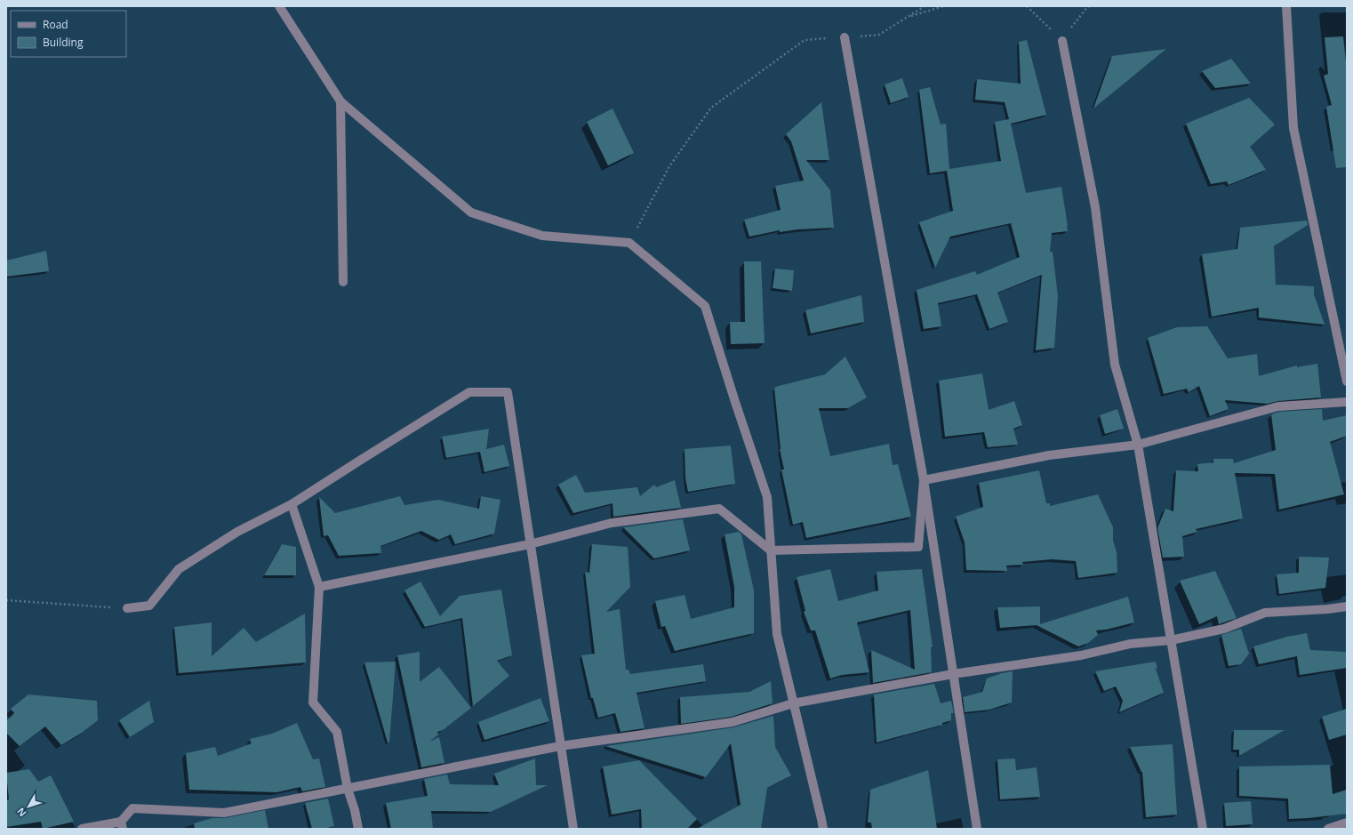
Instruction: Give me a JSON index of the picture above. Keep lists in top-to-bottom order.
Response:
{
  "legend": ["Road", "Building"],
  "north": "bottom left"
}
